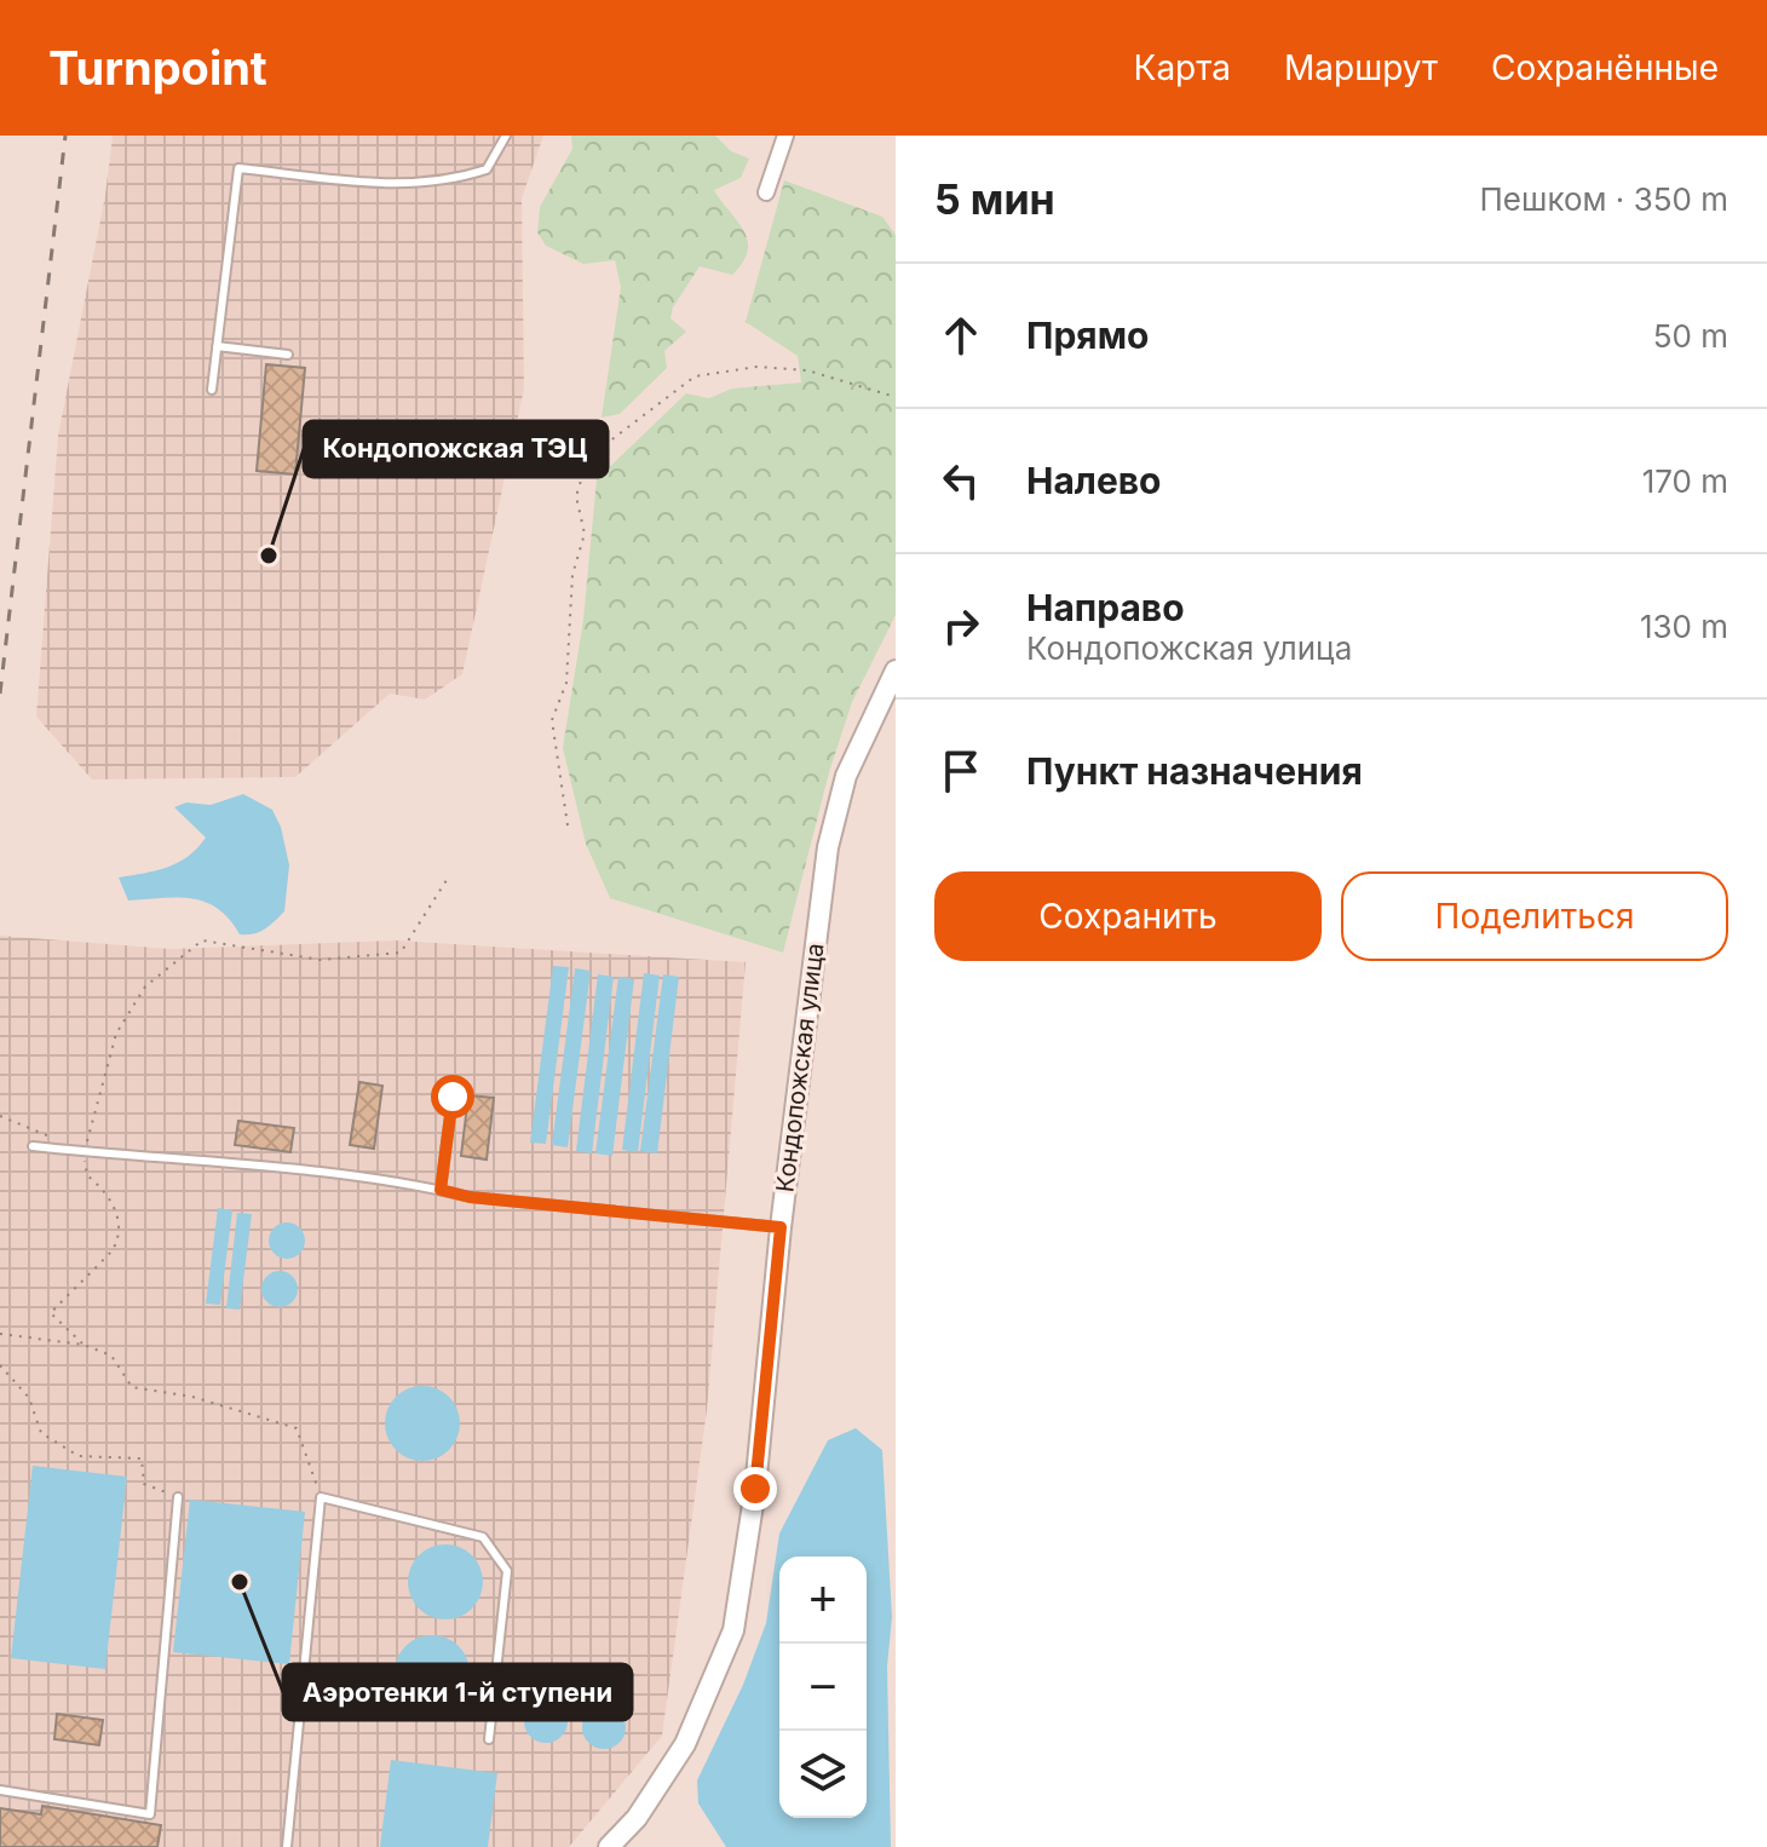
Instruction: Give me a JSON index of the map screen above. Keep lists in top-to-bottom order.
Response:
{
  "streets": {
    "street": ["Кондопожская улица"]
  },
  "places": ["Кондопожская ТЭЦ", "Аэротенки 1-й ступени"],
  "page": {
    "header": "Turnpoint",
    "nav": ["Карта", "Маршрут", "Сохранённые"],
    "heading": ["5 мин", "Пешком · 350 m"],
    "list": [
      ["Прямо", "50 m"],
      ["Налево", "170 m"],
      ["Направо", "Кондопожская улица", "130 m"],
      "Пункт назначения"
    ],
    "buttons": ["Сохранить", "Поделиться"],
    "map_buttons": ["+", "−"]
  }
}
